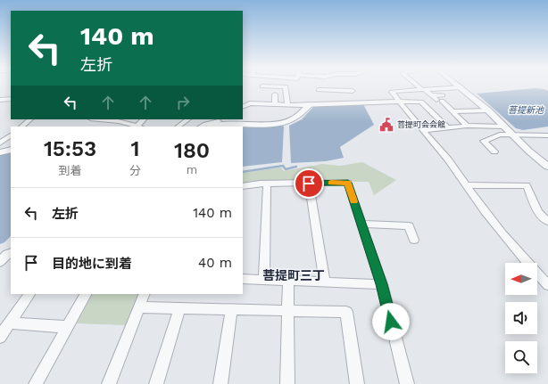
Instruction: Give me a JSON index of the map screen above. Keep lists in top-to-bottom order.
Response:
{
  "districts": ["菩提町三丁"],
  "water": ["菩提新池"],
  "places": {
    "public building": ["菩提町会会館"]
  },
  "north": "left",
  "page": {
    "turn": ["140 m", "左折"],
    "eta": [
      "15:53",
      "到着",
      "1",
      "分",
      "180",
      "m"
    ],
    "list": [
      {
        "name": "左折",
        "value": "140 m"
      },
      {
        "name": "目的地に到着",
        "value": "40 m"
      }
    ]
  }
}
